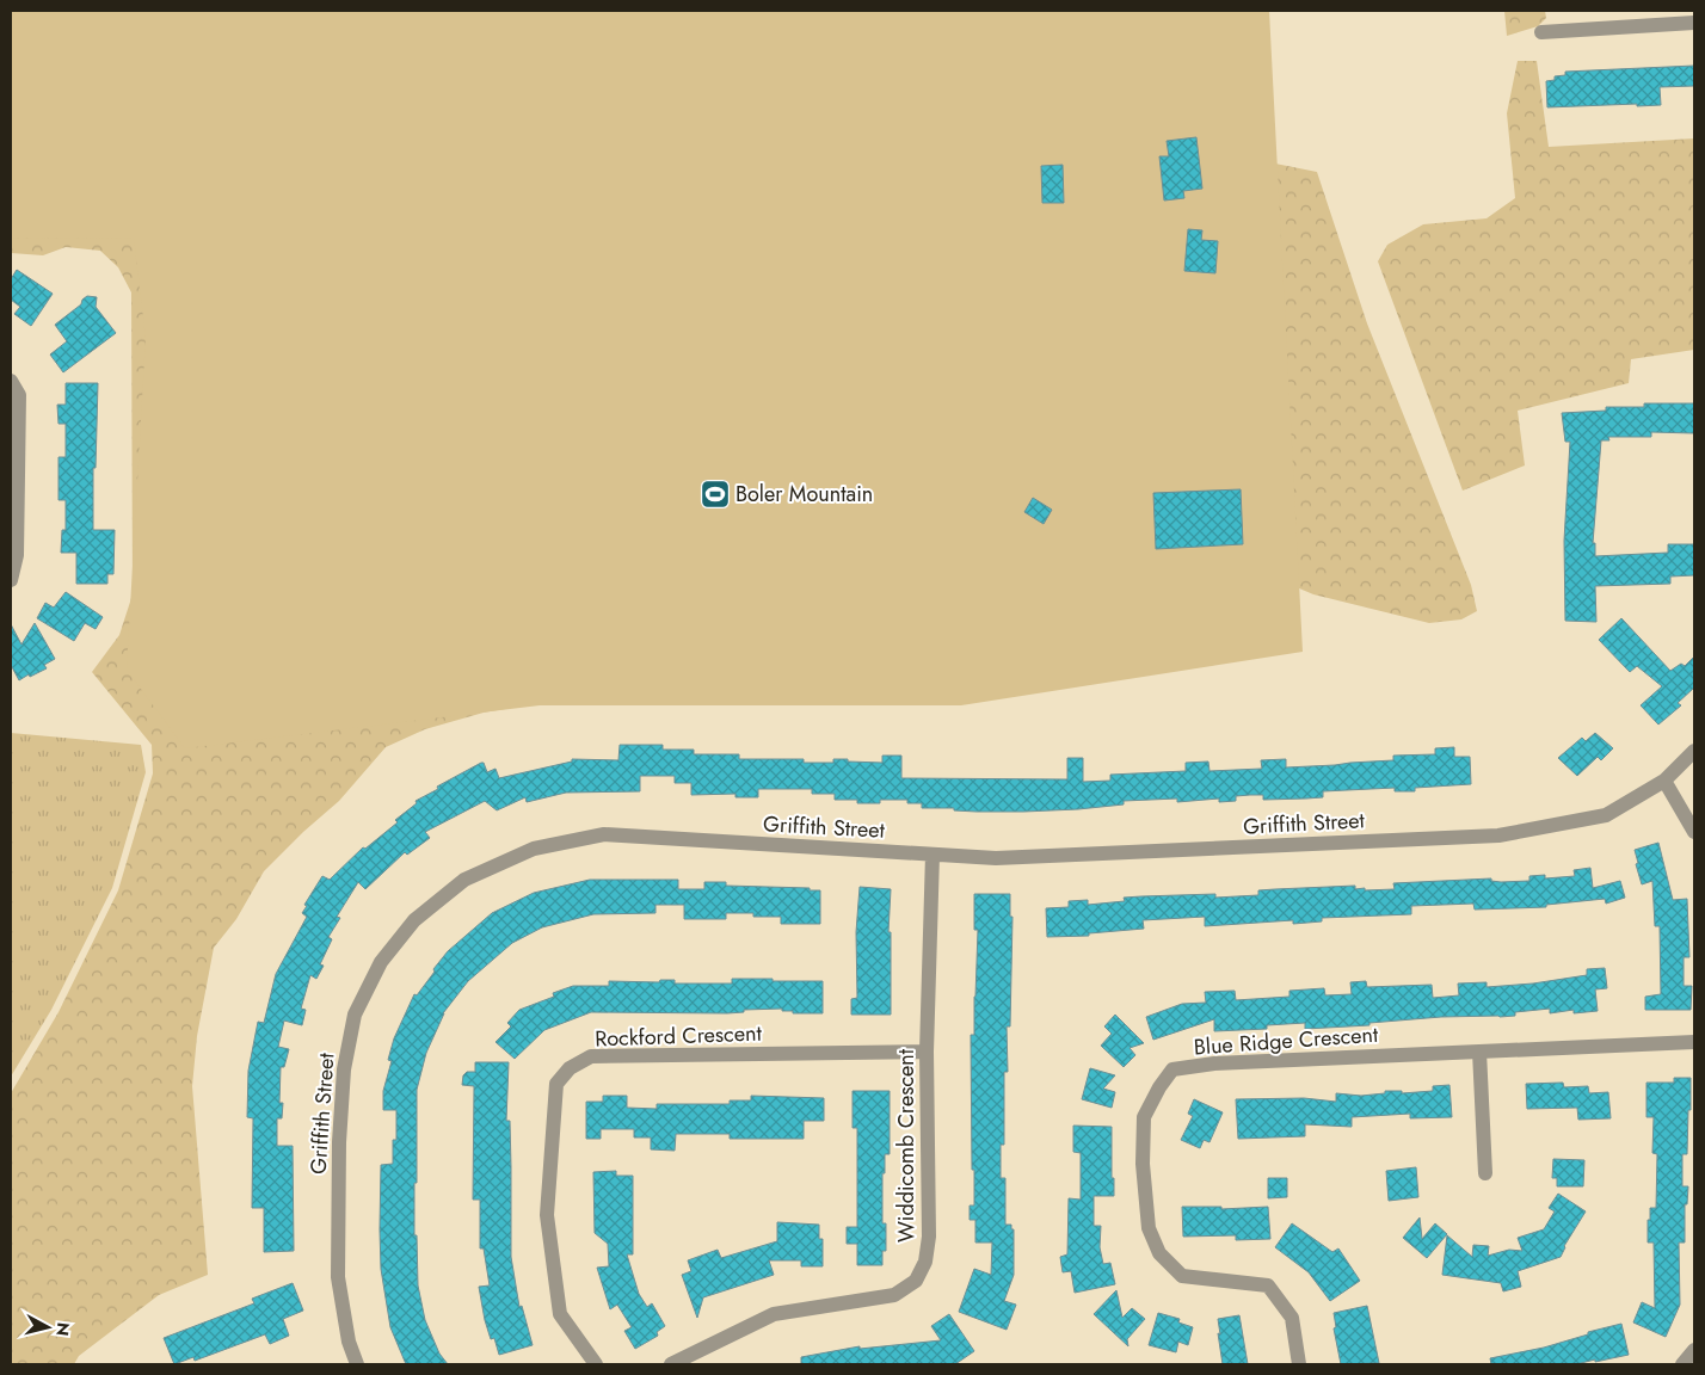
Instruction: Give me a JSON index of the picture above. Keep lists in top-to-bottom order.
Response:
{
  "streets": {
    "street": [
      "Griffith Street",
      "Rockford Crescent",
      "Blue Ridge Crescent",
      "Widdicomb Crescent"
    ]
  },
  "crossings": [
    ["Griffith Street", "Widdicomb Crescent"],
    ["Rockford Crescent", "Widdicomb Crescent"]
  ],
  "places": {
    "sports": ["Boler Mountain"]
  },
  "north": "right"
}
